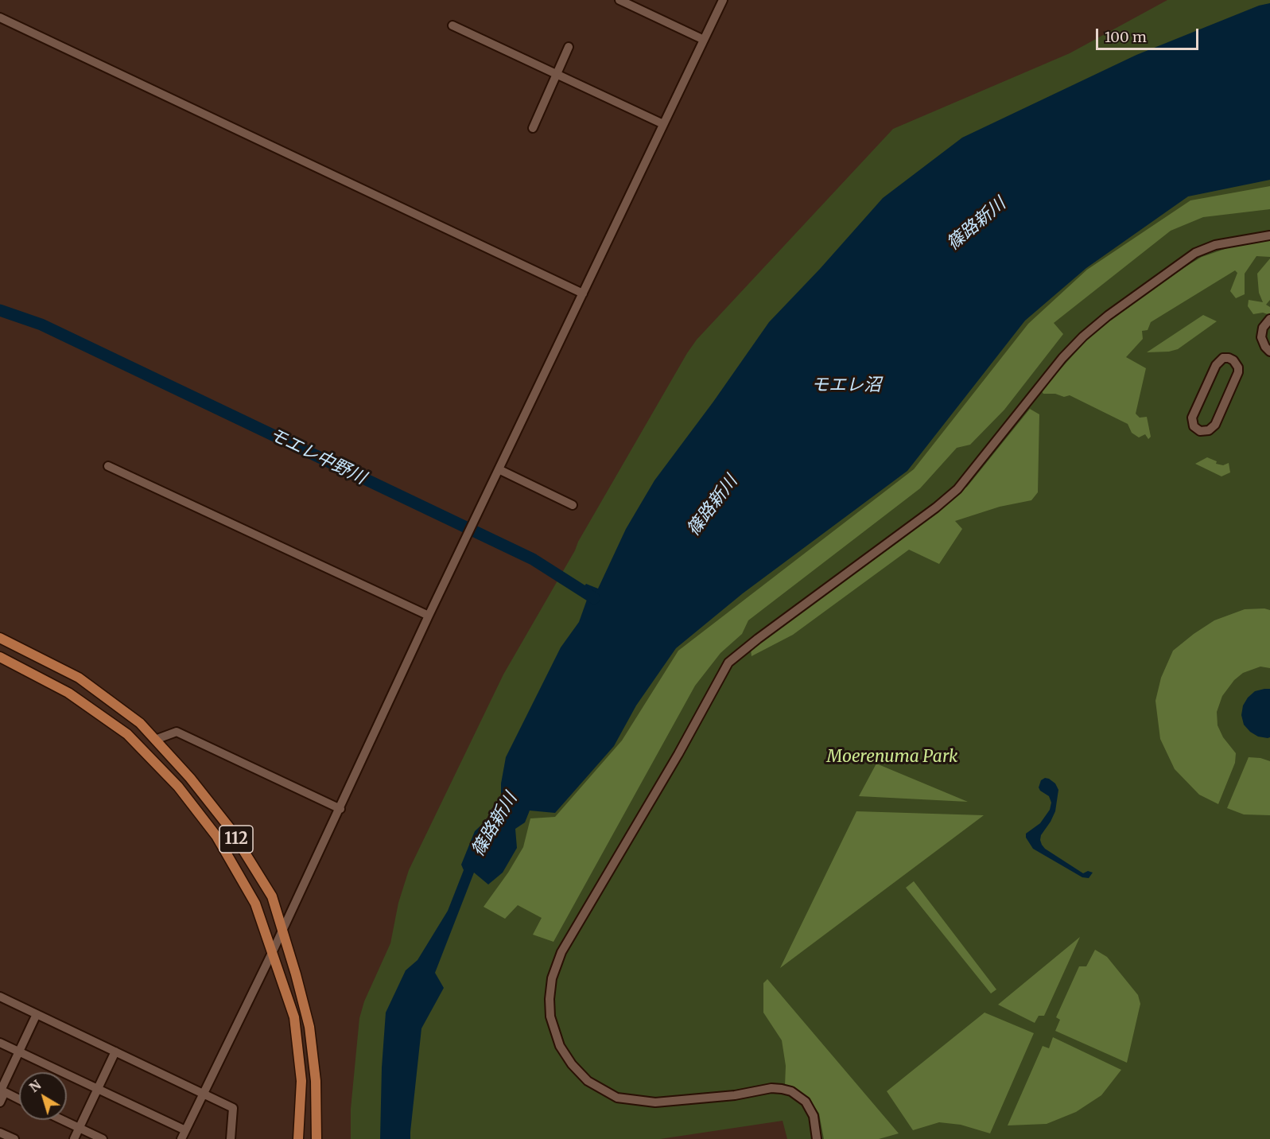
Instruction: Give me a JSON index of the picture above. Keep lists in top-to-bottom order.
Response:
{
  "streets": {
    "main road": ["112"]
  },
  "water": ["篠路新川", "モエレ沼", "モエレ中野川"],
  "parks": ["Moerenuma Park"],
  "scale_bar": "100 m",
  "north": "top left"
}
